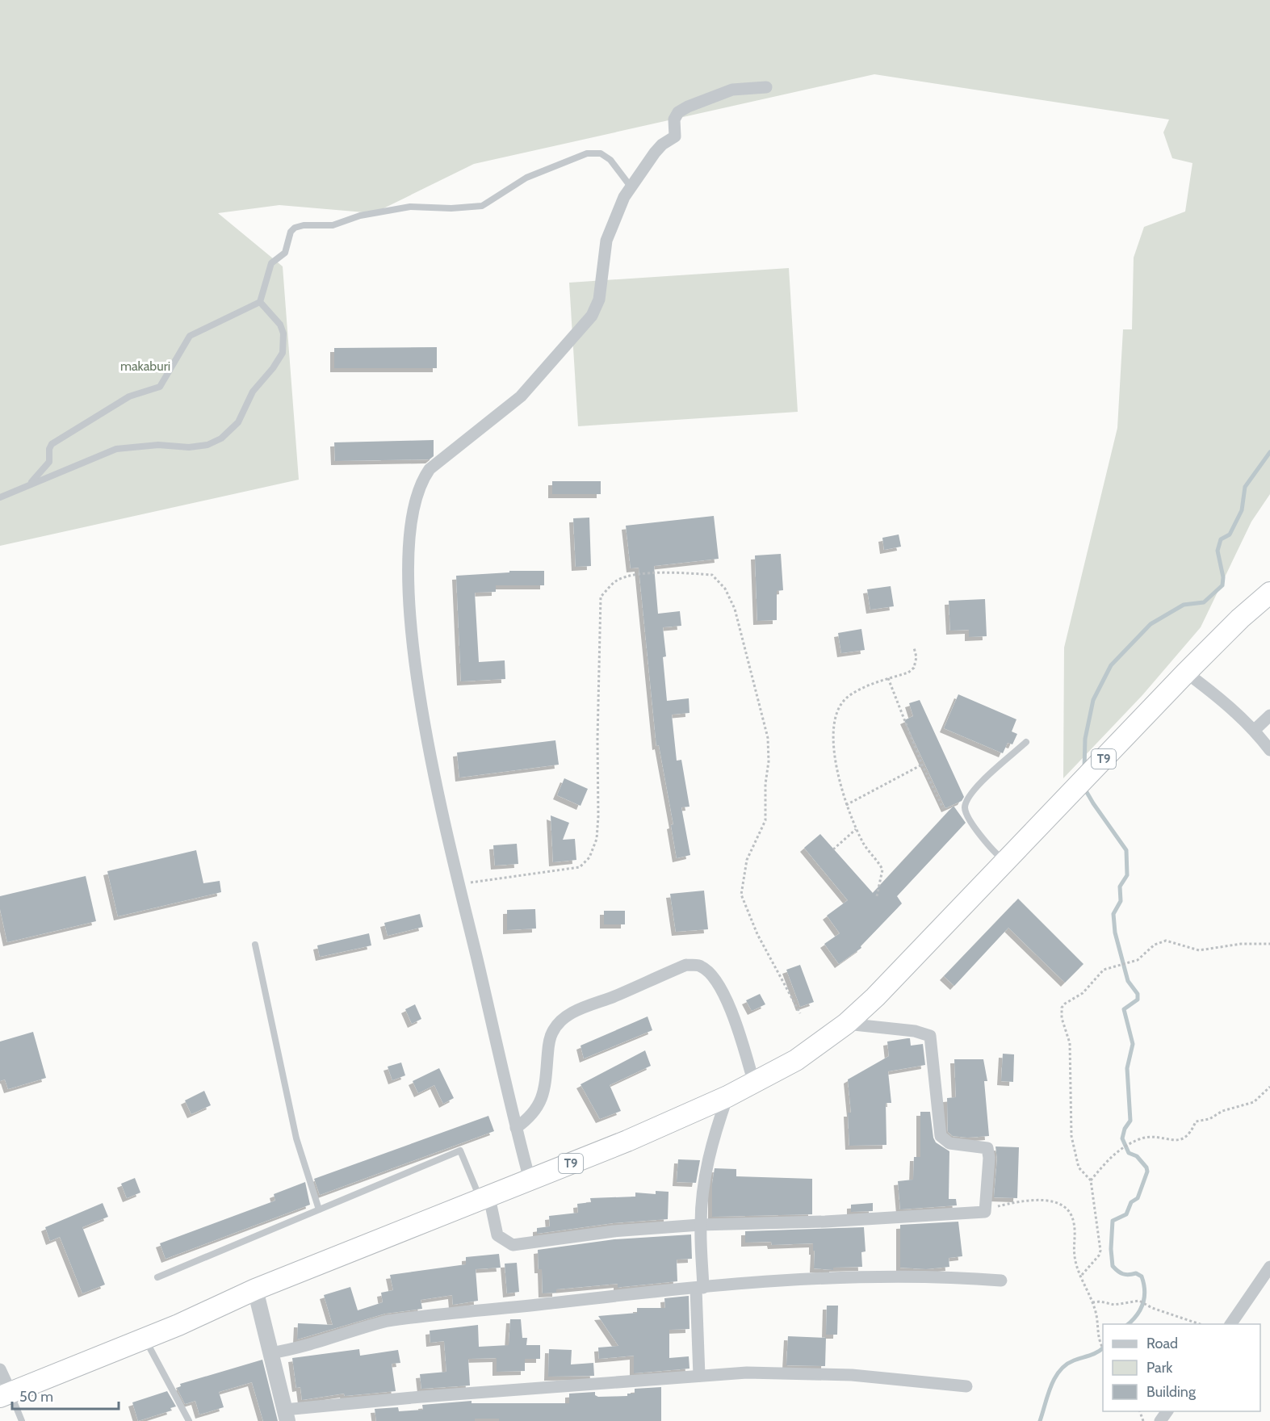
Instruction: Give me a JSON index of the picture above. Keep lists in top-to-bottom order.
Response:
{
  "streets": {
    "highway": ["T9"]
  },
  "parks": ["makaburi"],
  "legend": ["Road", "Park", "Building"],
  "scale_bar": "50 m"
}
